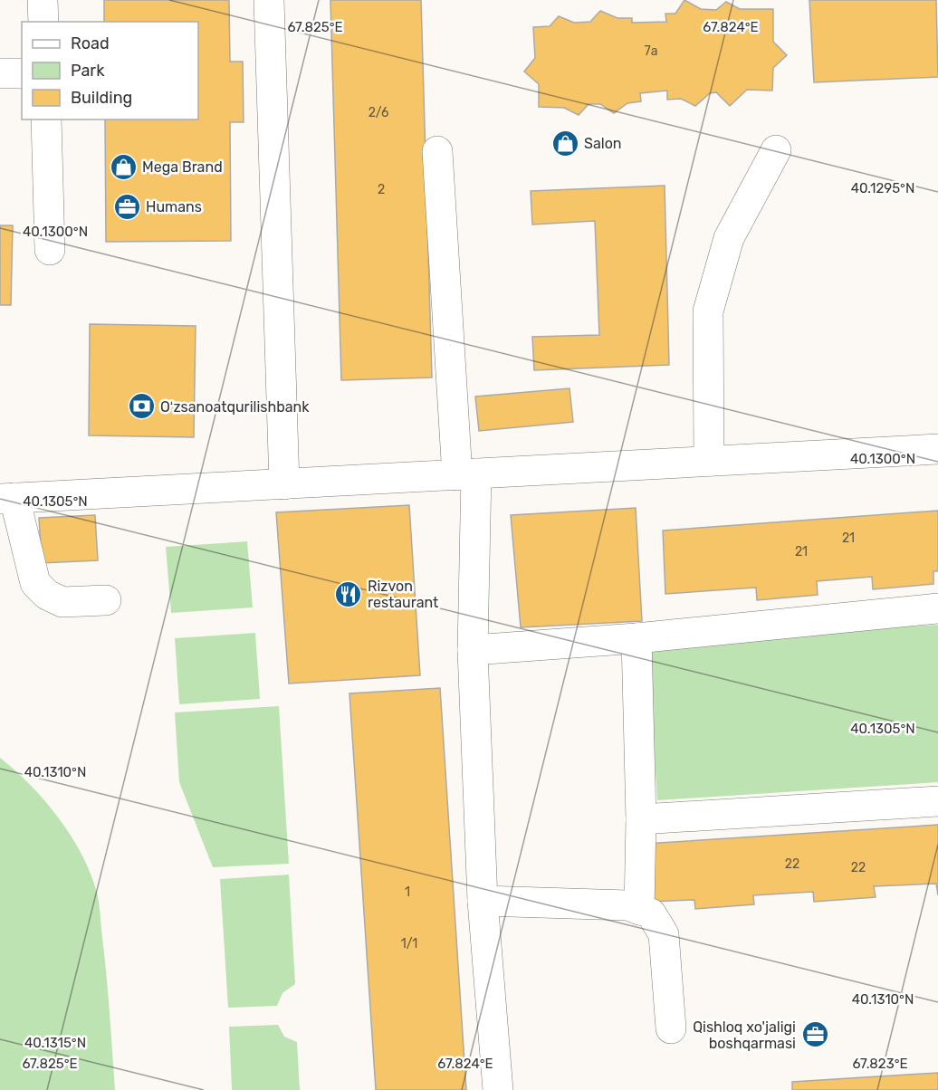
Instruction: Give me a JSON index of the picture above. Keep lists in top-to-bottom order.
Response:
{
  "places": {
    "shop": ["Salon", "Mega Brand"],
    "office": ["Humans", "Qishloq xo'jaligi boshqarmasi"],
    "bank": ["Oʻzsanoatqurilishbank"],
    "restaurant": ["Rizvon restaurant"]
  },
  "house_numbers": [
    "7a",
    "2/6",
    "2",
    "21",
    "21",
    "22",
    "22",
    "1",
    "1/1"
  ],
  "legend": ["Road", "Park", "Building"],
  "coordinates": [
    "67.825°E",
    "67.824°E",
    "40.1295°N",
    "40.1300°N",
    "40.1305°N",
    "40.1310°N",
    "40.1315°N",
    "67.823°E"
  ]
}
